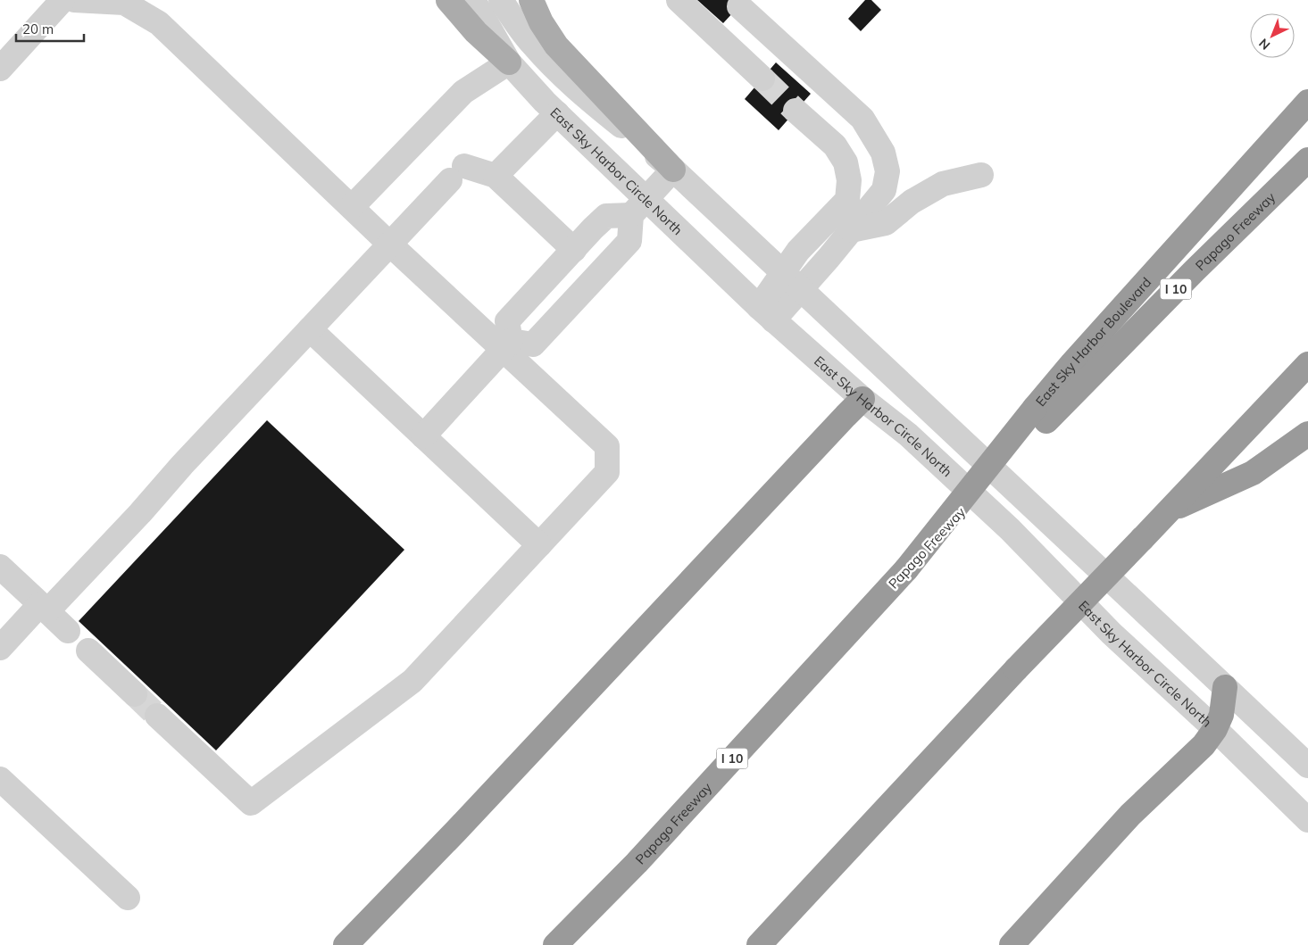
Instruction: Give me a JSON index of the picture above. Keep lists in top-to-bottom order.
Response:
{
  "streets": {
    "highway": ["Papago Freeway", "I 10", "East Sky Harbor Boulevard"],
    "street": ["East Sky Harbor Circle North"]
  },
  "crossings": [
    ["Papago Freeway", "East Sky Harbor Boulevard"]
  ],
  "scale_bar": "20 m",
  "north": "bottom left"
}
